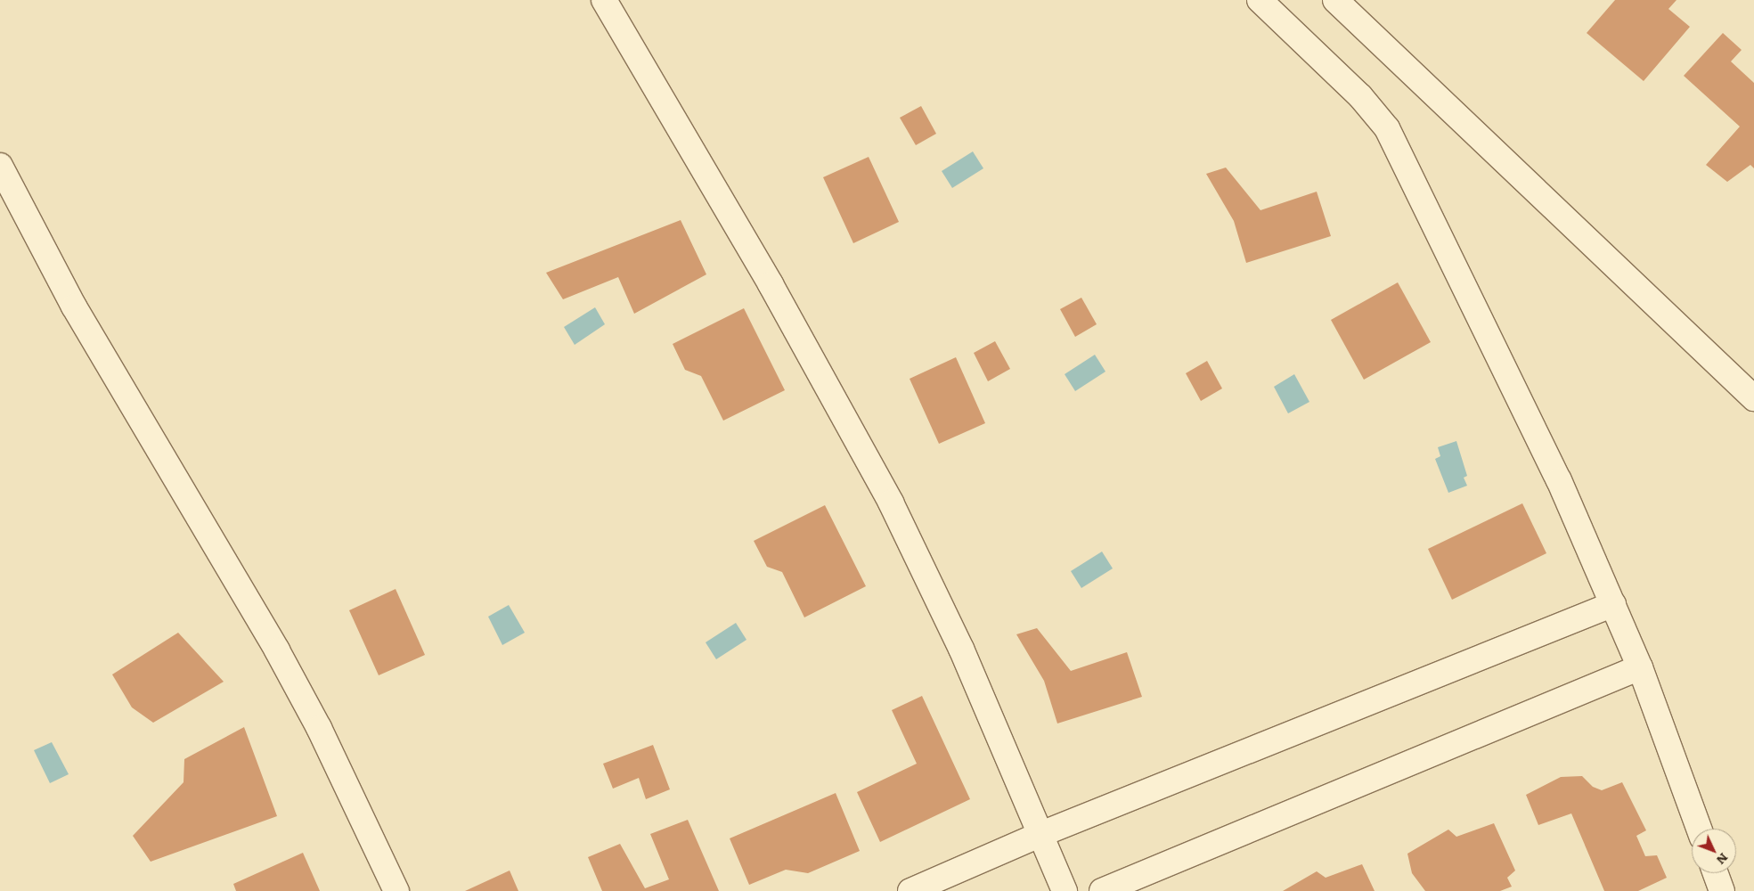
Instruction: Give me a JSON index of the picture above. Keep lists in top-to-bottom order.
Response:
{
  "north": "bottom right"
}
